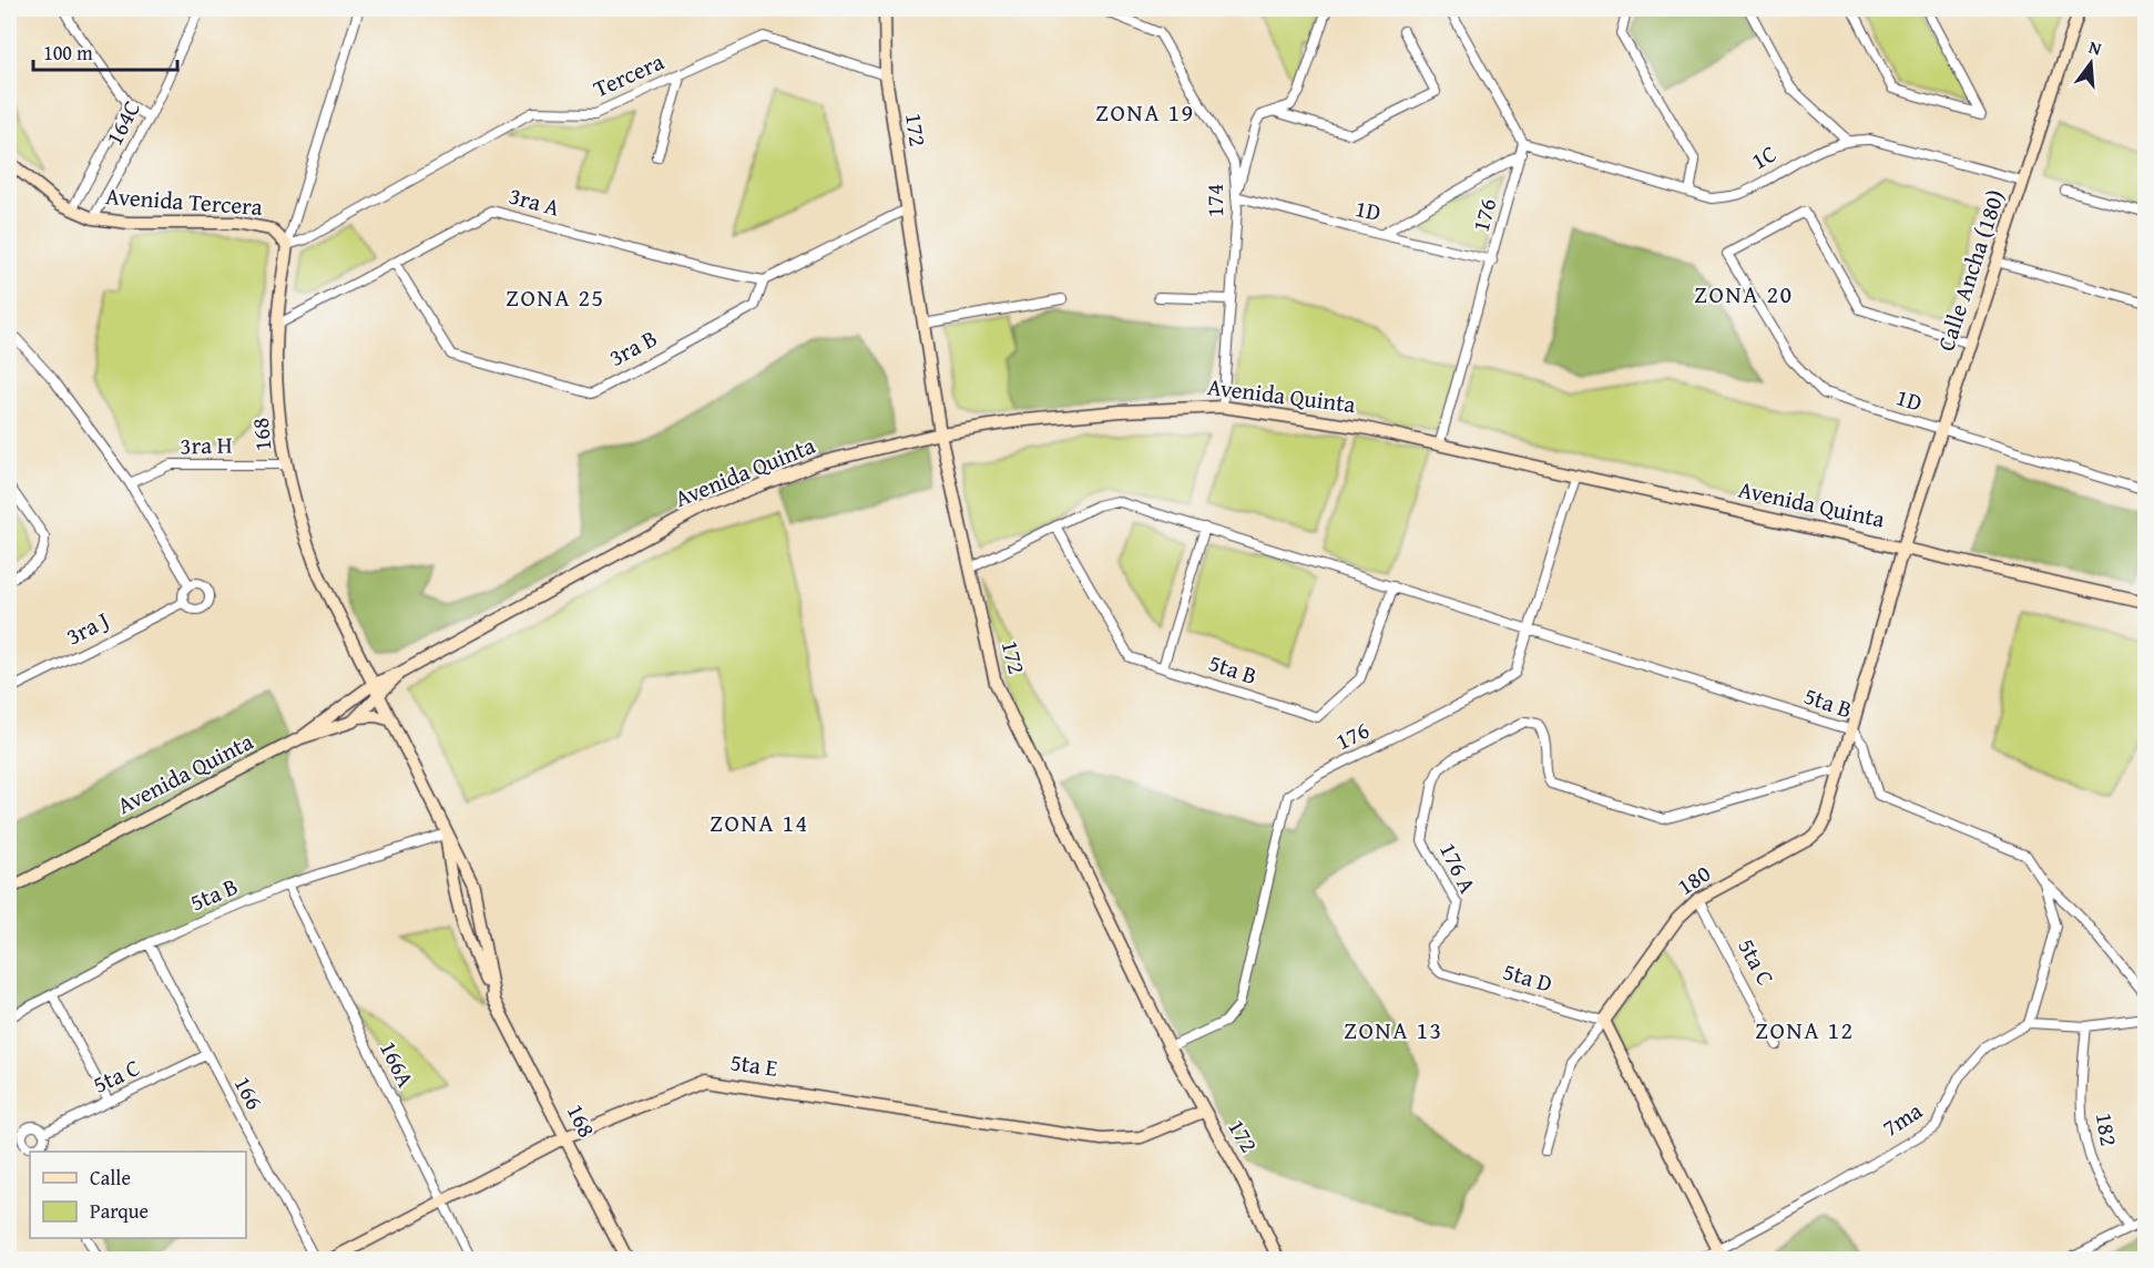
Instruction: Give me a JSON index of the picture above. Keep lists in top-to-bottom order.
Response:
{
  "streets": {
    "street": [
      "Tercera",
      "164C",
      "172",
      "1C",
      "174",
      "Avenida Tercera",
      "3ra A",
      "1D",
      "176",
      "Calle Ancha (180)",
      "3ra B",
      "Avenida Quinta",
      "168",
      "3ra H",
      "3ra J",
      "5ta B",
      "176 A",
      "180",
      "5ta C",
      "5ta D",
      "166A",
      "5ta E",
      "166",
      "7ma",
      "182"
    ]
  },
  "crossings": [
    ["Tercera", "172"],
    ["Tercera", "Avenida Tercera"],
    ["Tercera", "168"],
    ["164C", "Avenida Tercera"],
    ["172", "176"],
    ["172", "Avenida Quinta"],
    ["172", "5ta B"],
    ["172", "5ta E"],
    ["1C", "176"],
    ["1C", "Calle Ancha (180)"],
    ["174", "1D"],
    ["174", "Avenida Quinta"],
    ["Avenida Tercera", "168"],
    ["3ra A", "3ra B"],
    ["3ra A", "168"],
    ["1D", "176"],
    ["1D", "Calle Ancha (180)"],
    ["176", "Avenida Quinta"],
    ["176", "5ta B"],
    ["Calle Ancha (180)", "Avenida Quinta"],
    ["Calle Ancha (180)", "180"],
    ["Avenida Quinta", "168"],
    ["Avenida Quinta", "180"],
    ["168", "3ra H"],
    ["168", "5ta B"],
    ["168", "5ta E"],
    ["5ta B", "180"],
    ["5ta B", "166A"],
    ["5ta B", "166"],
    ["176 A", "180"],
    ["176 A", "5ta D"],
    ["180", "5ta C"],
    ["180", "5ta D"],
    ["5ta C", "166"],
    ["166A", "5ta E"]
  ],
  "districts": [
    "ZONA 19",
    "ZONA 20",
    "ZONA 25",
    "ZONA 14",
    "ZONA 13",
    "ZONA 12"
  ],
  "legend": ["Calle", "Parque"],
  "scale_bar": "100 m",
  "north": "top"
}
